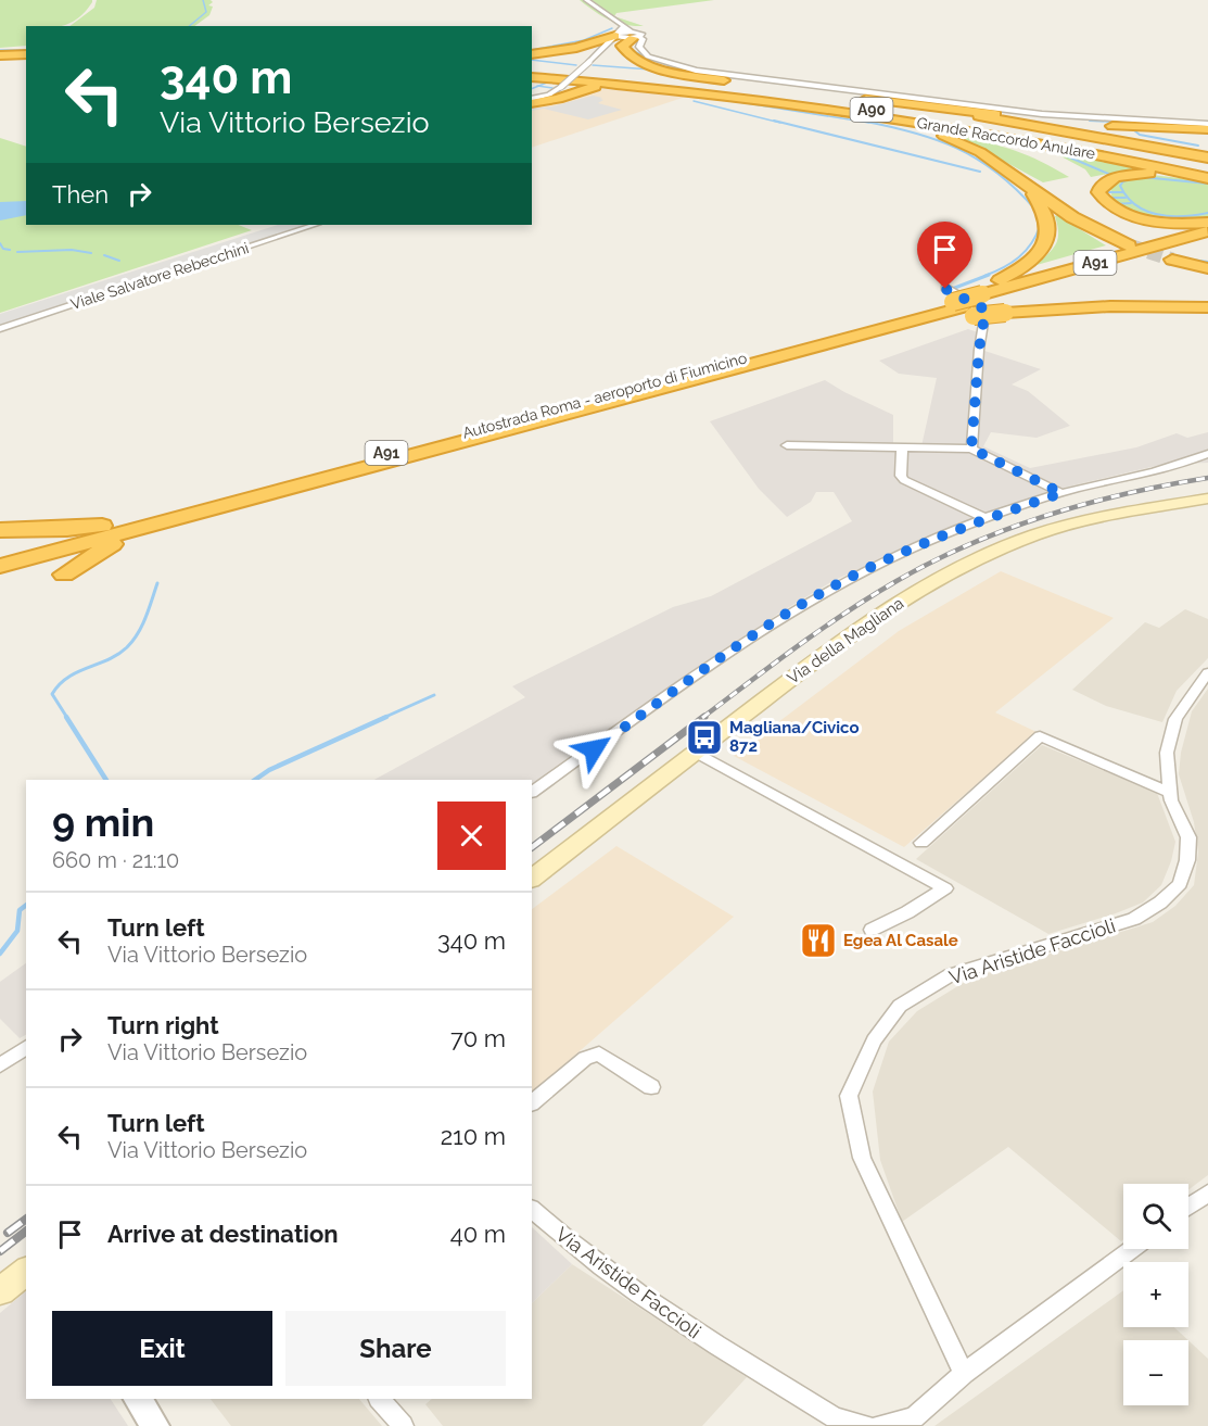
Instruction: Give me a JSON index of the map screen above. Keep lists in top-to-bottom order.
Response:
{
  "streets": {
    "highway": [
      "A90",
      "Grande Raccordo Anulare",
      "A91",
      "Autostrada Roma - aeroporto di Fiumicino"
    ],
    "main road": ["Via della Magliana"],
    "street": ["Viale Salvatore Rebecchini", "Via Aristide Faccioli"]
  },
  "places": {
    "bus stop": ["Magliana/Civico 872"],
    "restaurant": ["Egea Al Casale"]
  },
  "page": {
    "turn": ["340 m", "Via Vittorio Bersezio"],
    "then": "Then",
    "heading": ["9 min", "660 m · 21:10"],
    "list": [
      {
        "name": "Turn left",
        "note": "Via Vittorio Bersezio",
        "value": "340 m"
      },
      {
        "name": "Turn right",
        "note": "Via Vittorio Bersezio",
        "value": "70 m"
      },
      {
        "name": "Turn left",
        "note": "Via Vittorio Bersezio",
        "value": "210 m"
      },
      {
        "name": "Arrive at destination",
        "value": "40 m"
      }
    ],
    "map_buttons": ["+", "−"],
    "buttons": ["Exit", "Share"]
  }
}
